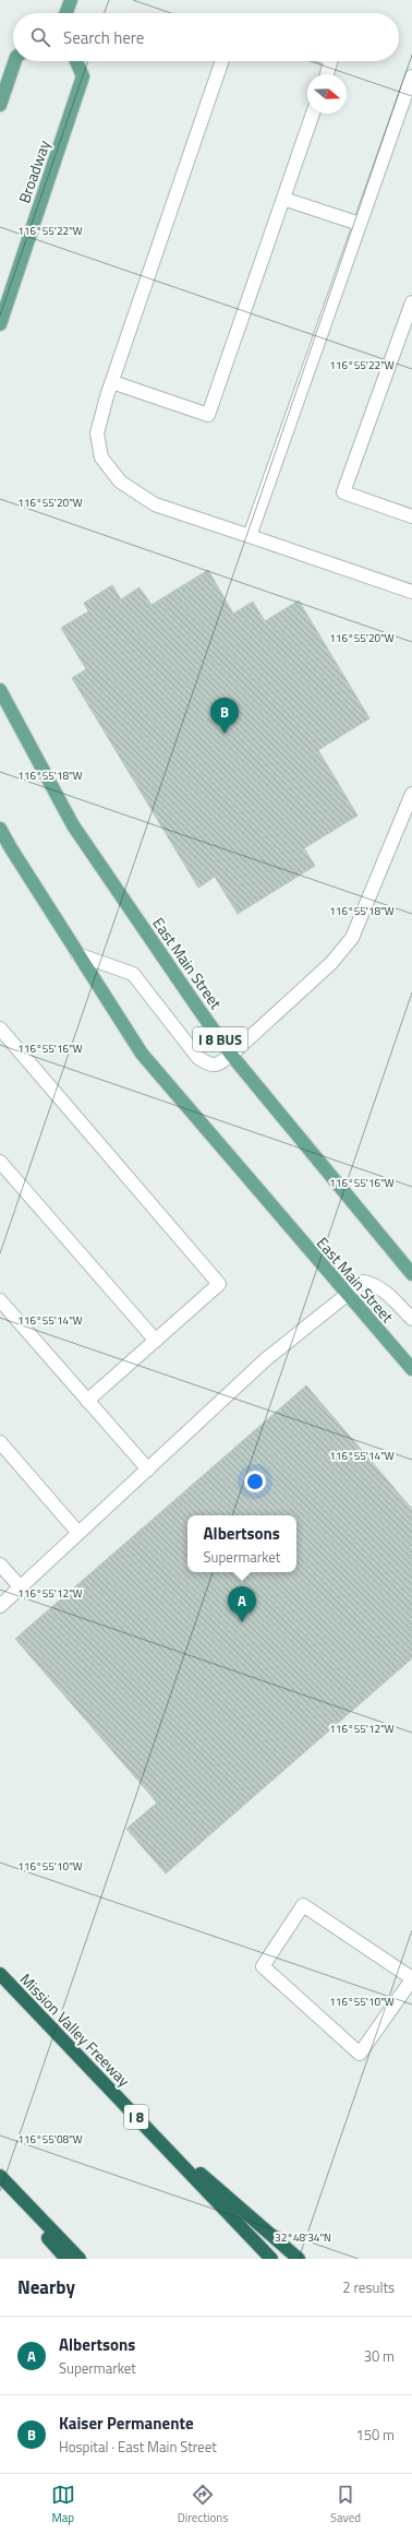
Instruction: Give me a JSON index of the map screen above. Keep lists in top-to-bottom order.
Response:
{
  "streets": {
    "highway": ["Mission Valley Freeway", "I 8"],
    "main road": ["Broadway", "East Main Street", "I 8 BUS"]
  },
  "north": "right",
  "page": {
    "search": "Search here",
    "pins": ["B", "A"],
    "popup": ["Albertsons", "Supermarket"],
    "heading": ["Nearby", "2 results"],
    "list": [
      {
        "mark": "A",
        "name": "Albertsons",
        "note": "Supermarket",
        "value": "30 m"
      },
      {
        "mark": "B",
        "name": "Kaiser Permanente",
        "note": "Hospital · East Main Street",
        "value": "150 m"
      }
    ],
    "nav": ["Map", "Directions", "Saved"]
  },
  "coordinates": [
    "116°55'22\"W",
    "116°55'20\"W",
    "116°55'18\"W",
    "116°55'16\"W",
    "116°55'14\"W",
    "116°55'12\"W",
    "116°55'10\"W",
    "116°55'08\"W",
    "32°48'34\"N"
  ]
}
